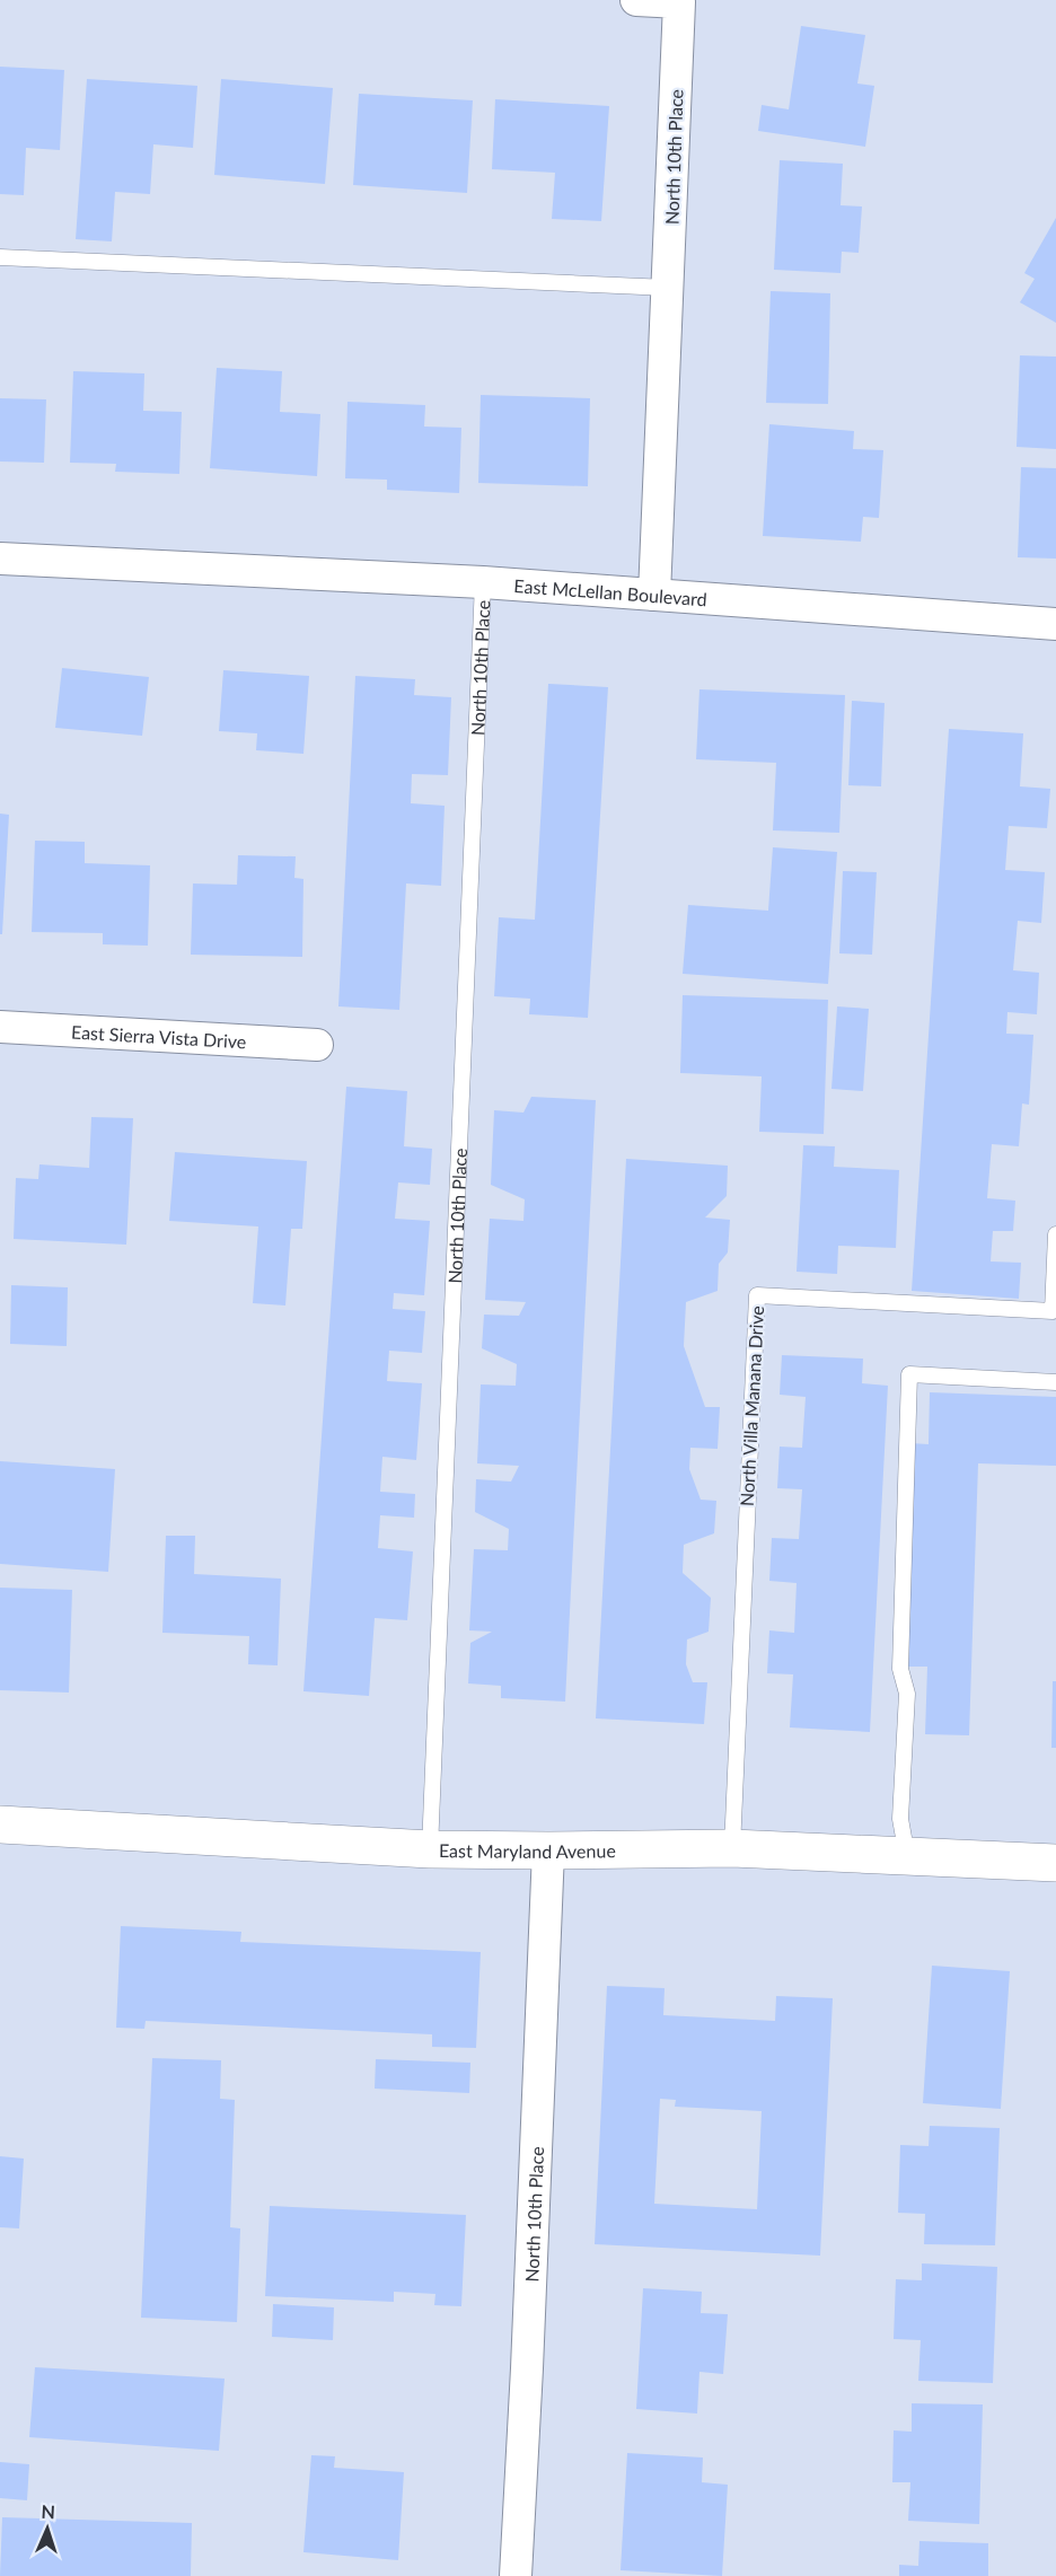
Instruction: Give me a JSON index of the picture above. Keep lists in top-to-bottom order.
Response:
{
  "streets": {
    "street": [
      "North 10th Place",
      "East McLellan Boulevard",
      "East Sierra Vista Drive",
      "East Maryland Avenue"
    ],
    "lane": ["North Villa Manana Drive"]
  },
  "crossings": [
    ["North 10th Place", "East McLellan Boulevard"],
    ["North 10th Place", "East Maryland Avenue"],
    ["North Villa Manana Drive", "East Maryland Avenue"]
  ],
  "north": "top"
}
